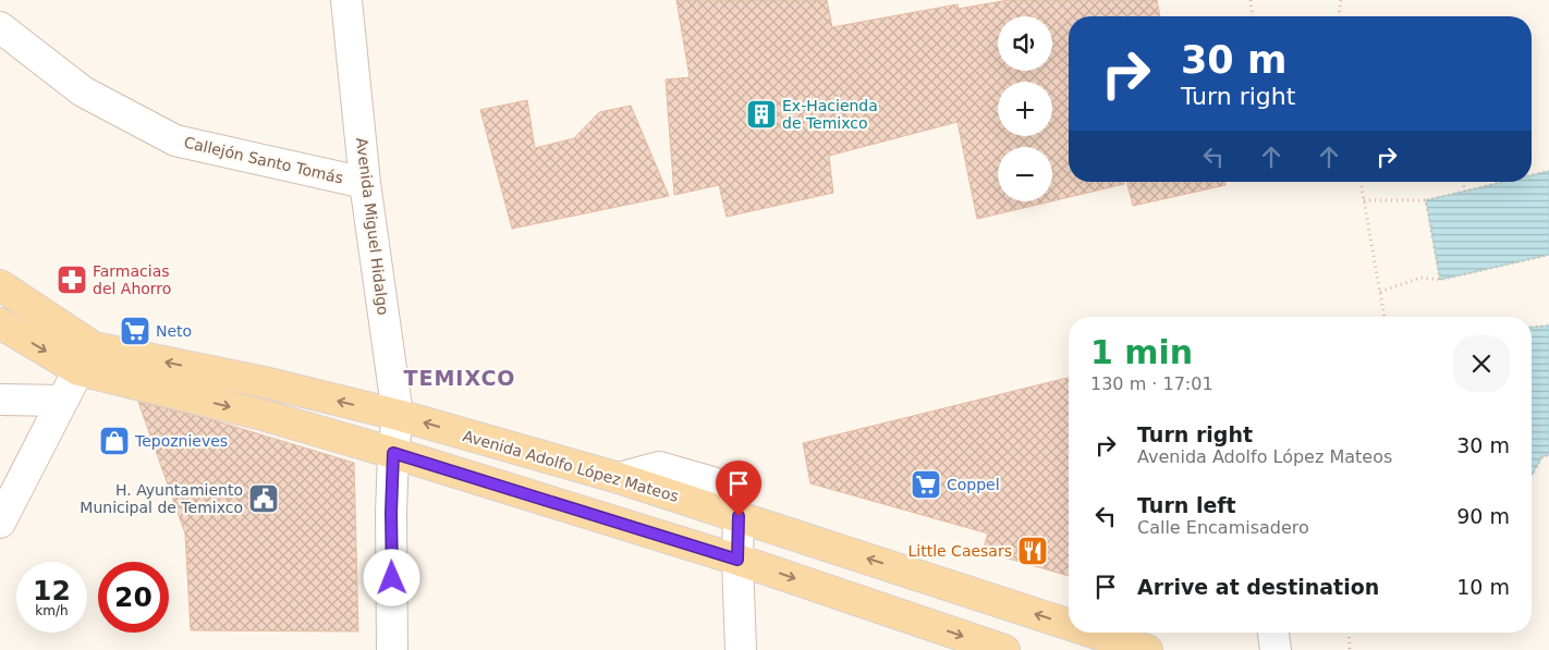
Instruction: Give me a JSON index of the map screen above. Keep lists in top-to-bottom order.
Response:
{
  "streets": {
    "main road": ["Avenida Adolfo López Mateos"],
    "street": ["Callejón Santo Tomás", "Avenida Miguel Hidalgo"]
  },
  "crossings": [
    ["Callejón Santo Tomás", "Avenida Miguel Hidalgo"],
    ["Avenida Miguel Hidalgo", "Avenida Adolfo López Mateos"]
  ],
  "districts": ["TEMIXCO"],
  "places": {
    "building": ["Ex-Hacienda de Temixco"],
    "pharmacy": ["Farmacias del Ahorro"],
    "supermarket": ["Neto", "Coppel"],
    "shop": ["Tepoznieves"],
    "public building": ["H. Ayuntamiento Municipal de Temixco"],
    "restaurant": ["Little Caesars"]
  },
  "page": {
    "map_buttons": ["+", "−"],
    "turn": ["30 m", "Turn right"],
    "heading": ["1 min", "130 m · 17:01"],
    "list": [
      {
        "name": "Turn right",
        "note": "Avenida Adolfo López Mateos",
        "value": "30 m"
      },
      {
        "name": "Turn left",
        "note": "Calle Encamisadero",
        "value": "90 m"
      },
      {
        "name": "Arrive at destination",
        "value": "10 m"
      }
    ],
    "speed": "12 km/h",
    "limit": "20"
  }
}
